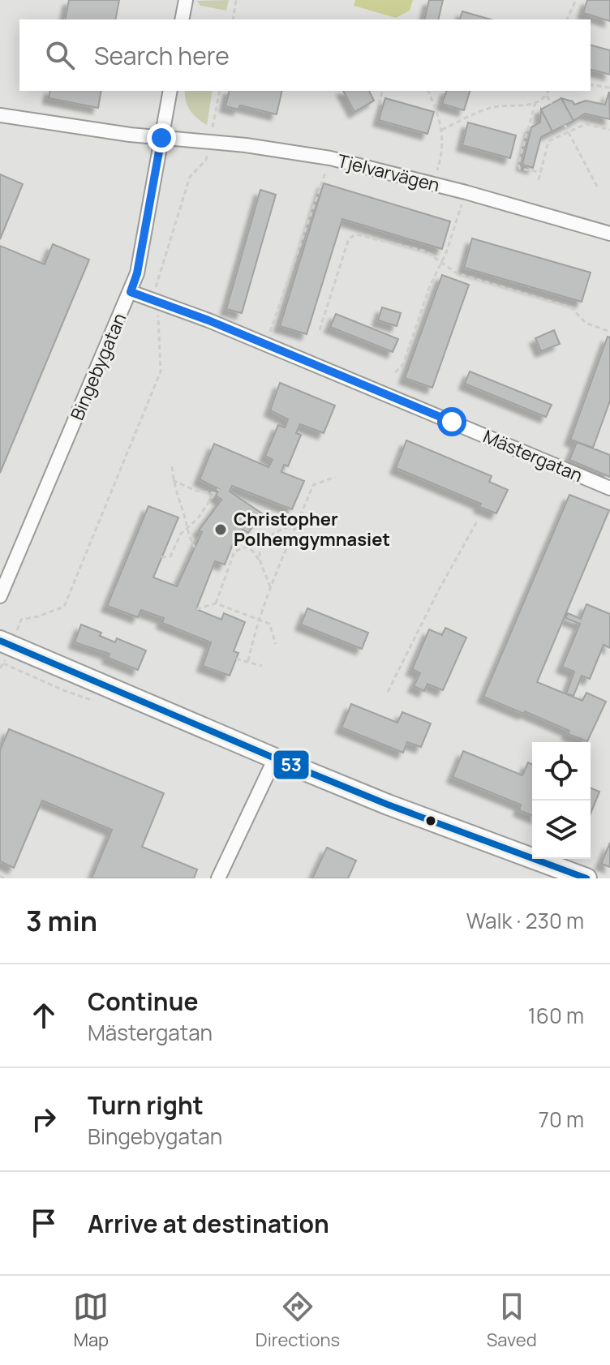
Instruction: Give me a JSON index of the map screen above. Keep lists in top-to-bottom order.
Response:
{
  "streets": {
    "street": ["Tjelvarvägen", "Bingebygatan", "Mästergatan"]
  },
  "crossings": [
    ["Tjelvarvägen", "Bingebygatan"],
    ["Bingebygatan", "Mästergatan"]
  ],
  "places": ["Christopher Polhemgymnasiet"],
  "lines": ["transit line 53"],
  "page": {
    "search": "Search here",
    "heading": ["3 min", "Walk · 230 m"],
    "list": [
      ["Continue", "Mästergatan", "160 m"],
      ["Turn right", "Bingebygatan", "70 m"],
      "Arrive at destination"
    ],
    "nav": ["Map", "Directions", "Saved"]
  }
}
